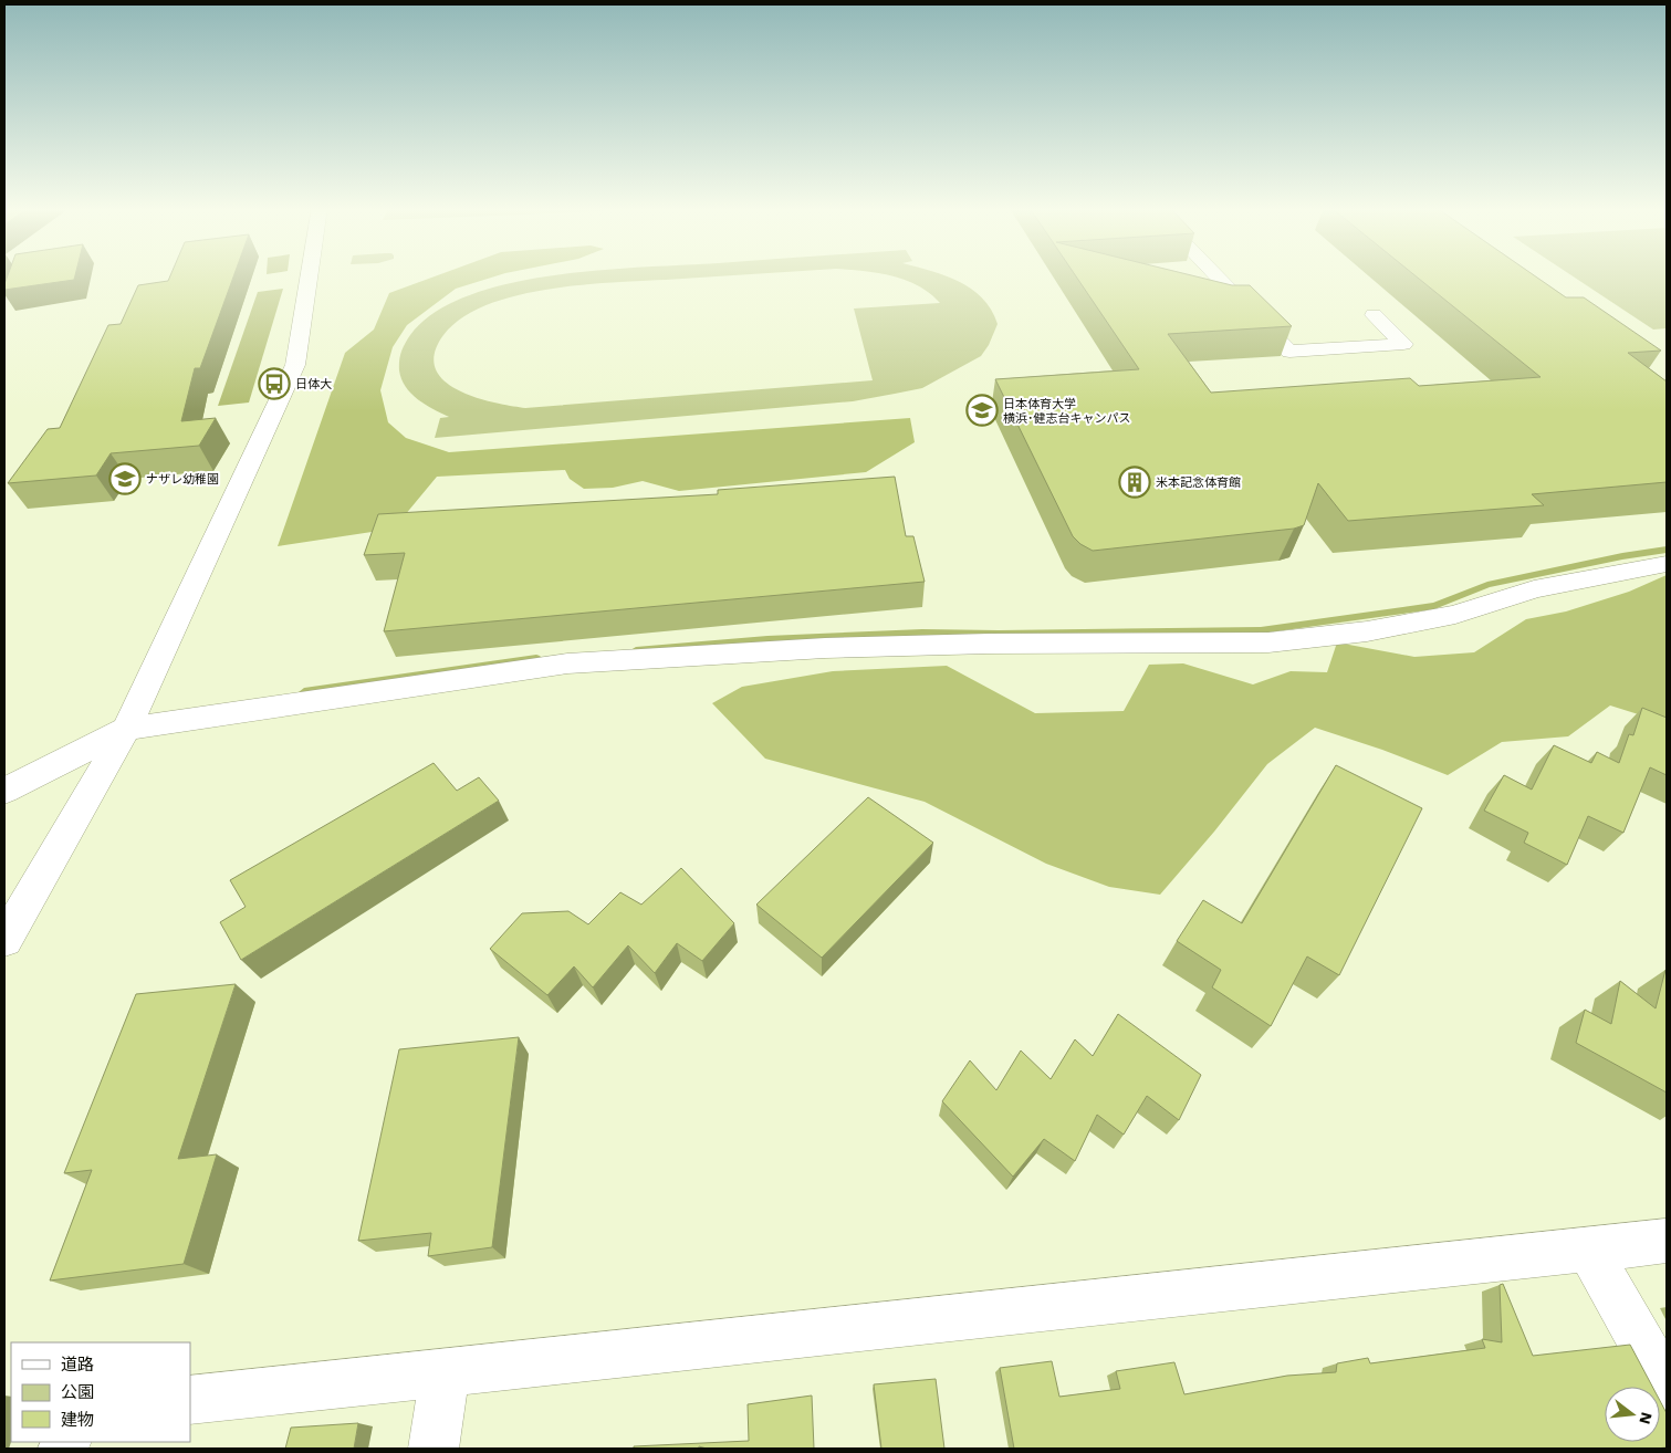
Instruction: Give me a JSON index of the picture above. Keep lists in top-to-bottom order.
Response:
{
  "places": {
    "bus stop": ["日体大"],
    "school or university": ["日本体育大学 横浜･健志台キャンパス", "ナザレ幼稚園"],
    "building": ["米本記念体育館"]
  },
  "legend": ["道路", "公園", "建物"],
  "north": "right"
}
